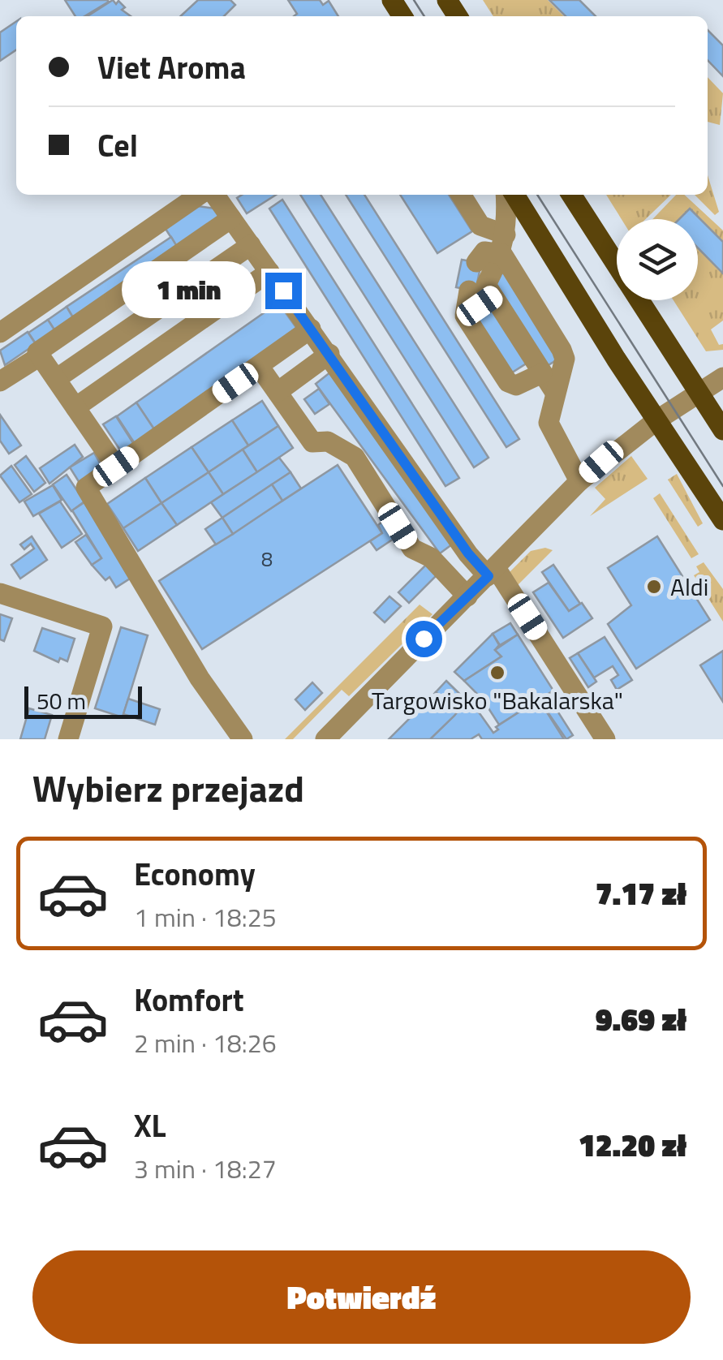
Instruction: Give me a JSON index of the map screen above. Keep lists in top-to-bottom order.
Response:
{
  "places": ["Aldi", "Targowisko \"Bakalarska\""],
  "house_numbers": ["8"],
  "scale_bar": "50 m",
  "page": {
    "banner": ["Viet Aroma", "Cel"],
    "bubble": "1 min",
    "scale": "50 m",
    "heading": "Wybierz przejazd",
    "list": [
      {
        "name": "Economy",
        "note": "1 min · 18:25",
        "value": "7.17 zł"
      },
      {
        "name": "Komfort",
        "note": "2 min · 18:26",
        "value": "9.69 zł"
      },
      {
        "name": "XL",
        "note": "3 min · 18:27",
        "value": "12.20 zł"
      }
    ],
    "buttons": "Potwierdź"
  }
}
